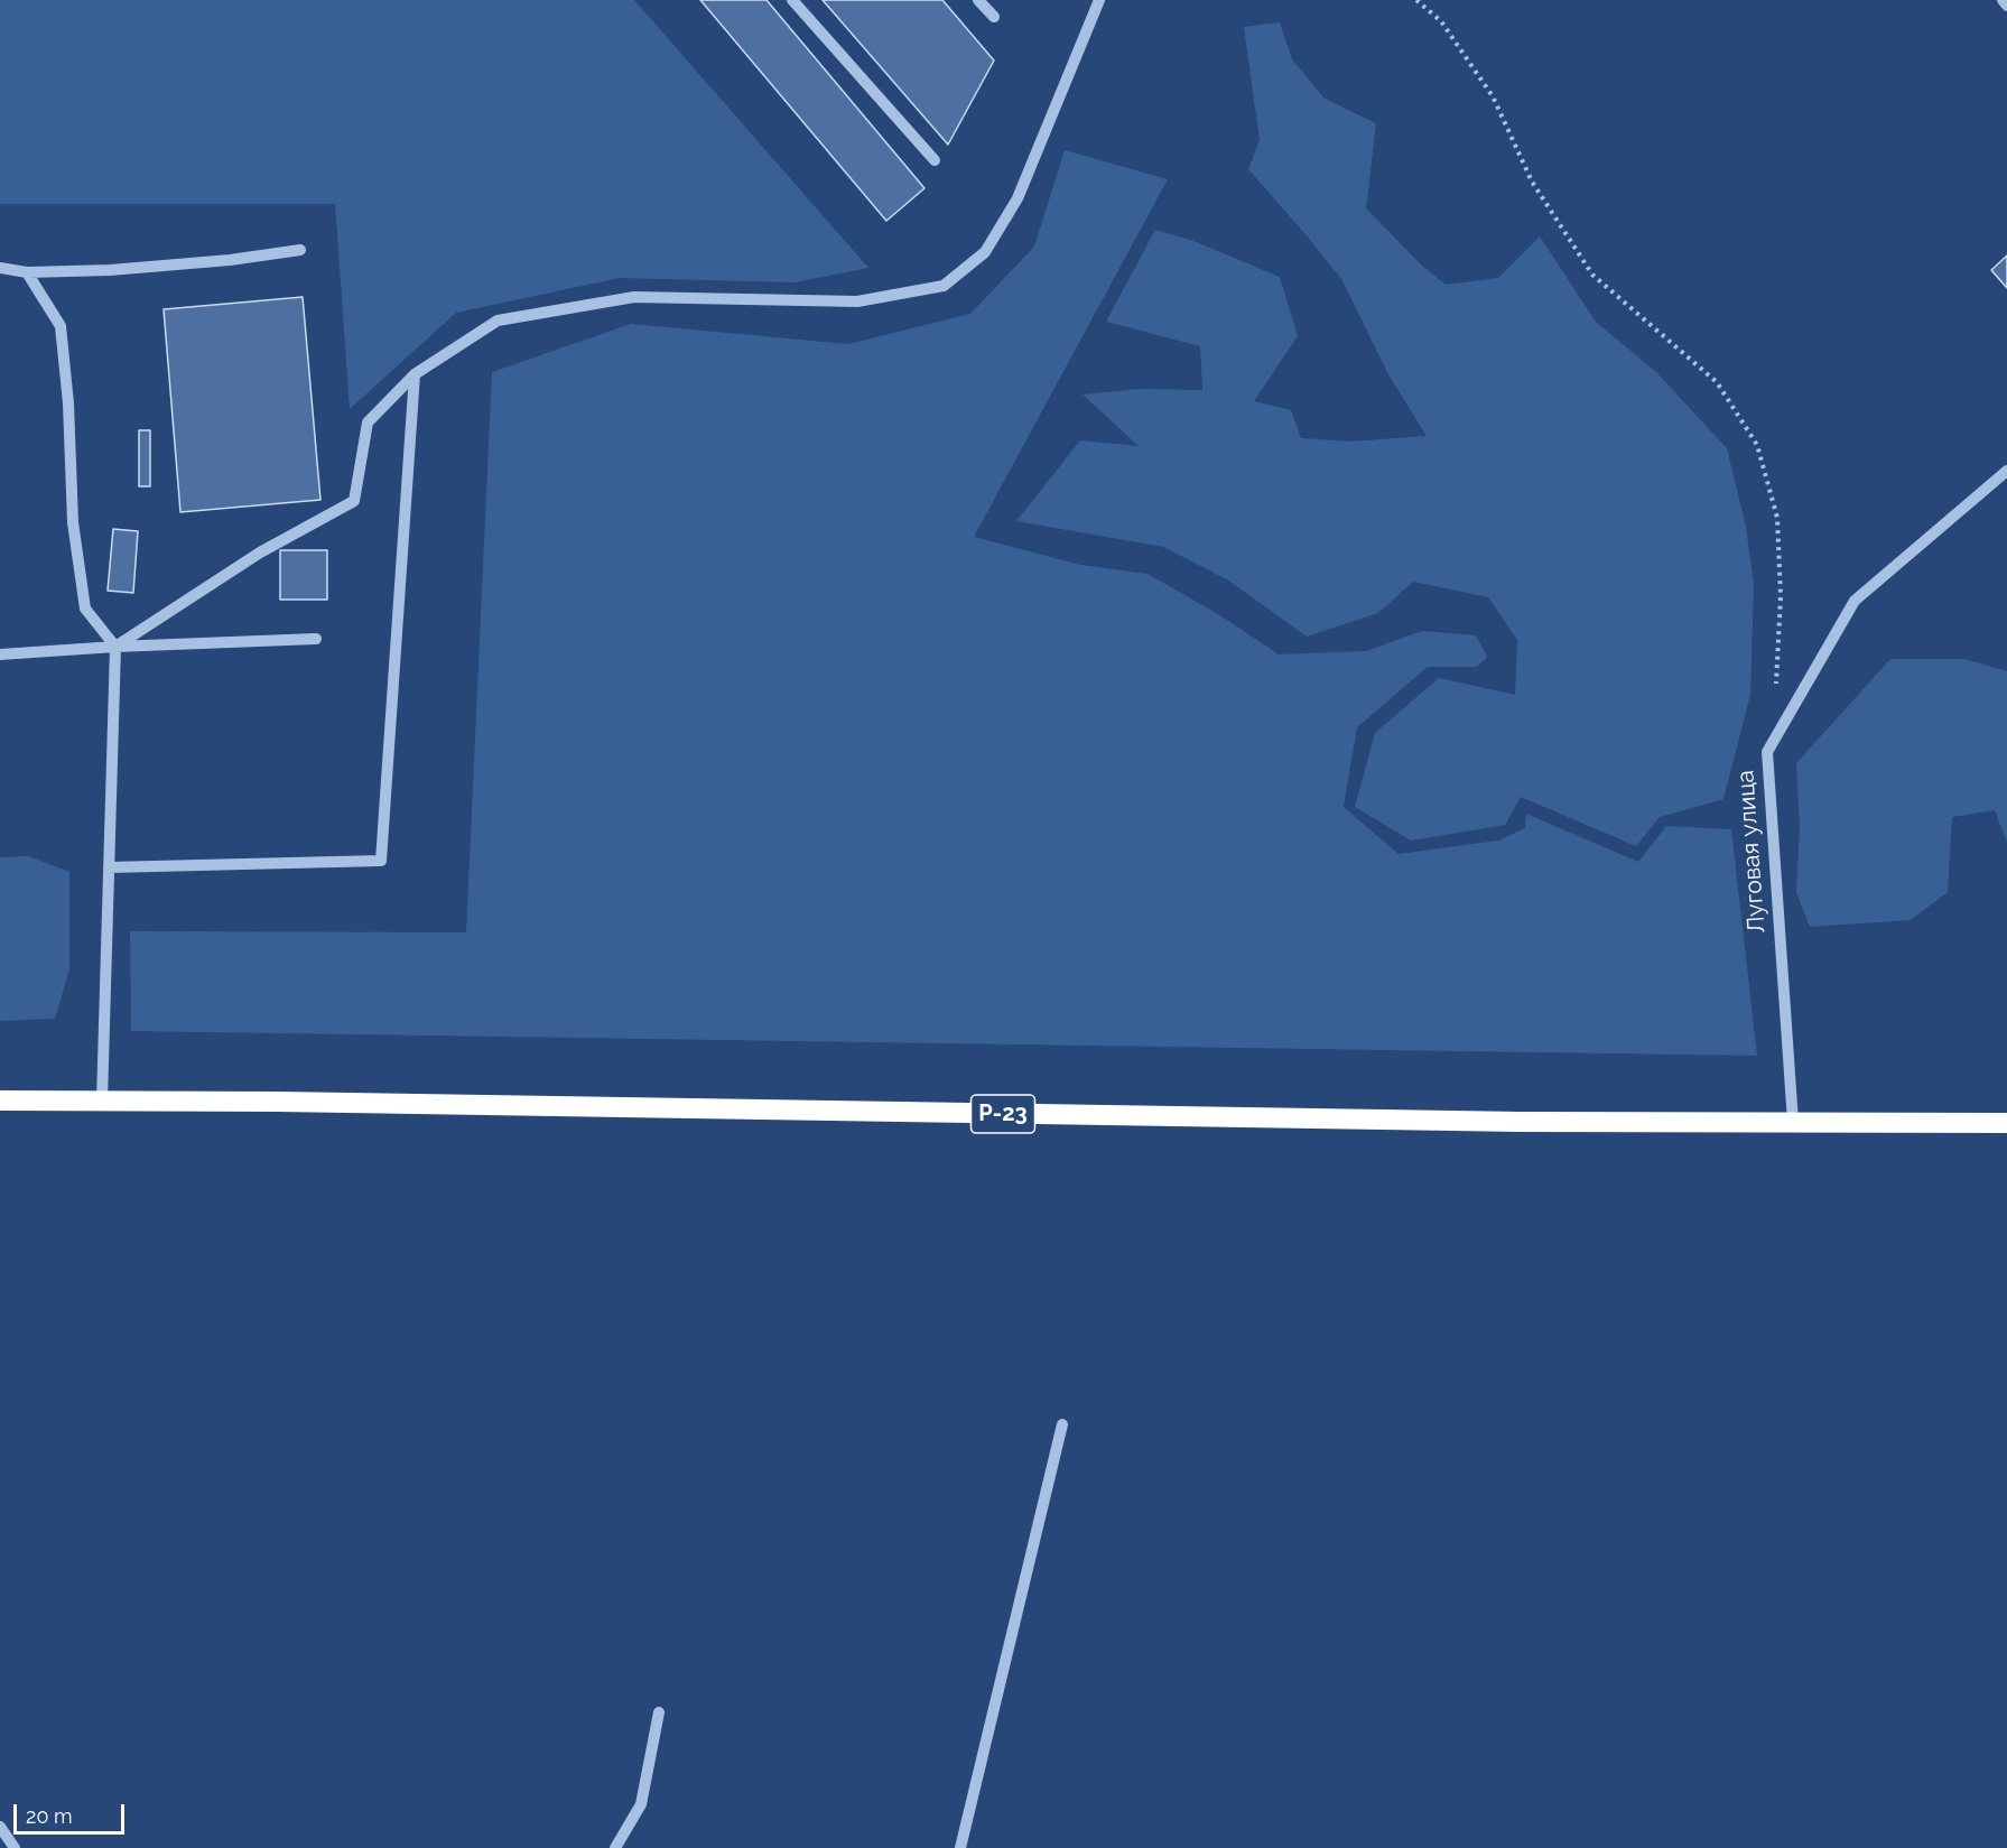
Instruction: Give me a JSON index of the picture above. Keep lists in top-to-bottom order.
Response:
{
  "streets": {
    "highway": ["Р-23"],
    "street": ["Луговая улица"]
  },
  "crossings": [
    ["Луговая улица", "Р-23"]
  ],
  "scale_bar": "20 m"
}
